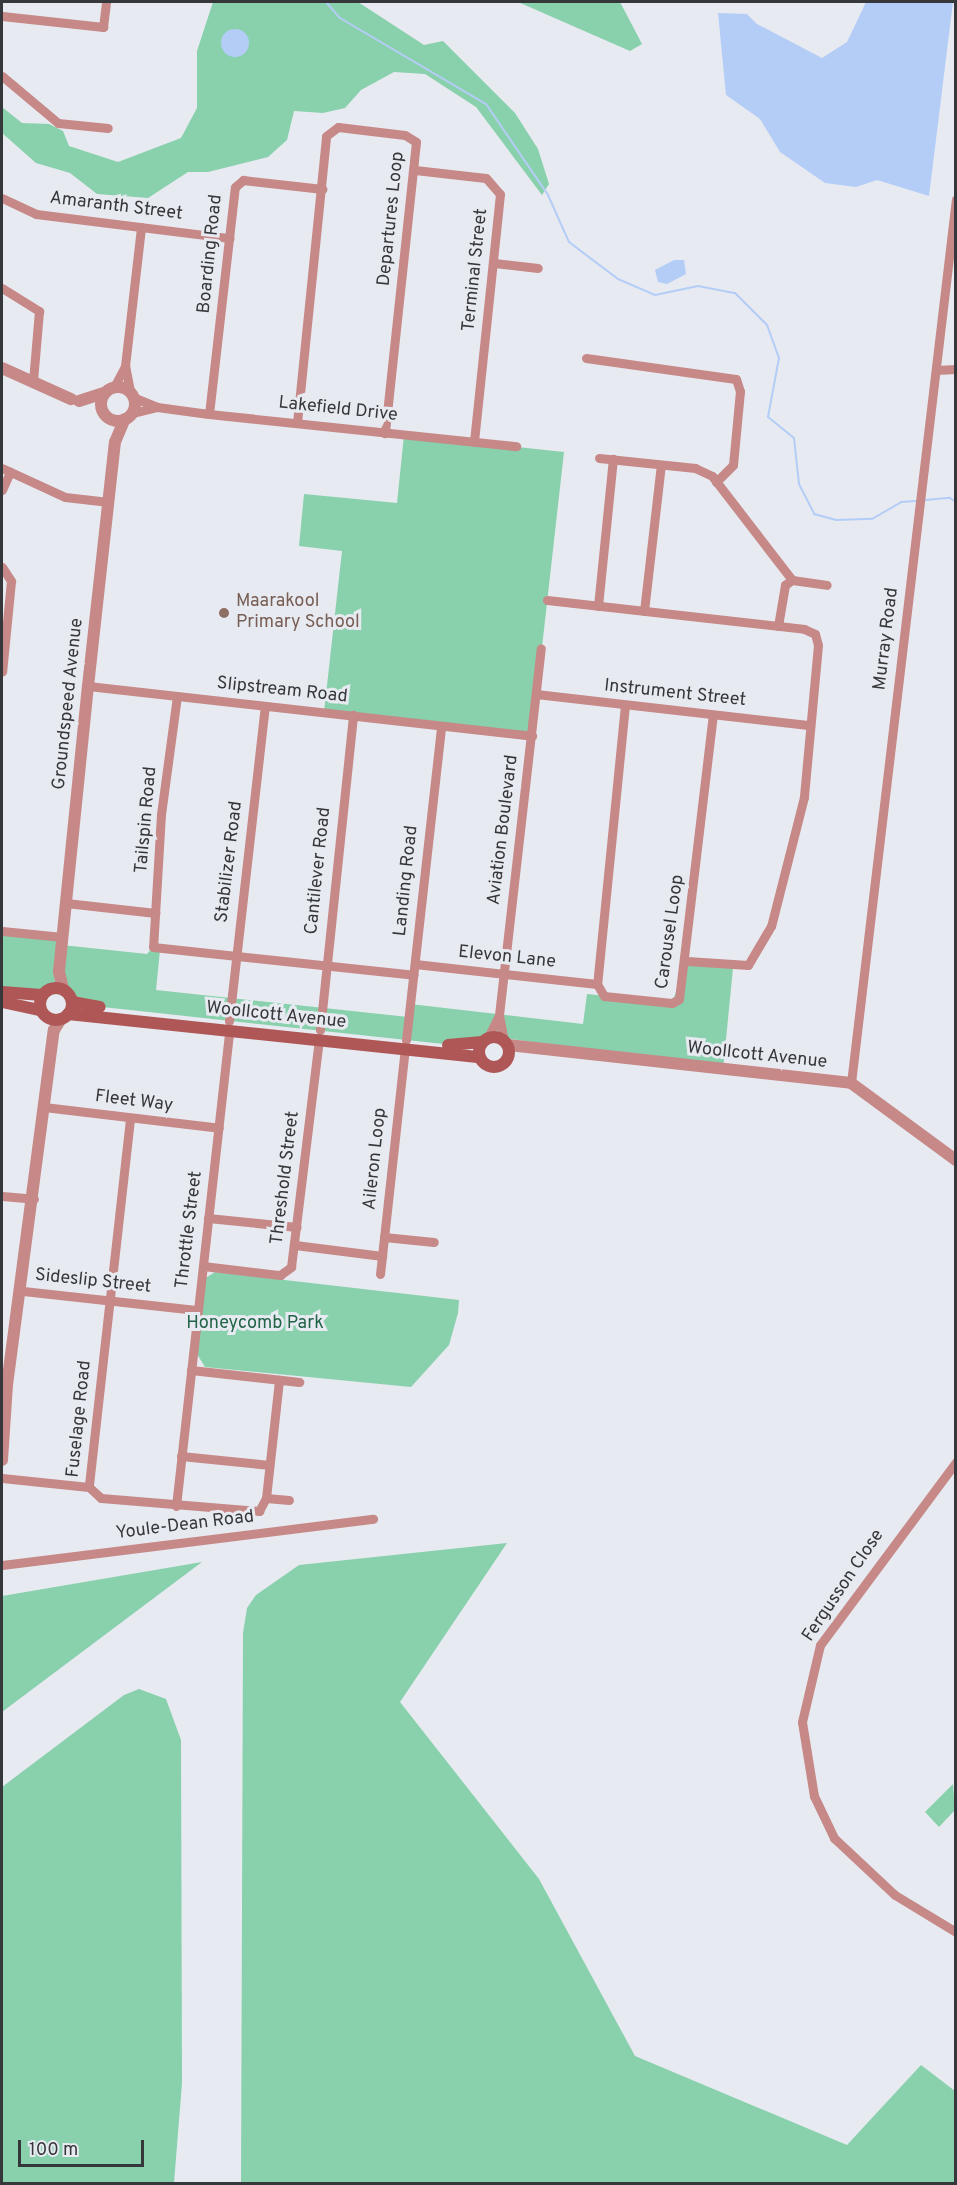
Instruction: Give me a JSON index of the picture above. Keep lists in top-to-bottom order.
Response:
{
  "streets": {
    "main road": ["Woollcott Avenue"],
    "street": [
      "Amaranth Street",
      "Departures Loop",
      "Boarding Road",
      "Terminal Street",
      "Lakefield Drive",
      "Murray Road",
      "Slipstream Road",
      "Instrument Street",
      "Groundspeed Avenue",
      "Tailspin Road",
      "Aviation Boulevard",
      "Stabilizer Road",
      "Cantilever Road",
      "Landing Road",
      "Carousel Loop",
      "Elevon Lane",
      "Fleet Way",
      "Aileron Loop",
      "Threshold Street",
      "Throttle Street",
      "Sideslip Street",
      "Fuselage Road",
      "Youle-Dean Road",
      "Fergusson Close"
    ]
  },
  "crossings": [
    ["Amaranth Street", "Boarding Road"],
    ["Departures Loop", "Boarding Road"],
    ["Departures Loop", "Terminal Street"],
    ["Departures Loop", "Lakefield Drive"],
    ["Boarding Road", "Lakefield Drive"],
    ["Terminal Street", "Lakefield Drive"],
    ["Lakefield Drive", "Groundspeed Avenue"],
    ["Murray Road", "Woollcott Avenue"],
    ["Slipstream Road", "Groundspeed Avenue"],
    ["Slipstream Road", "Tailspin Road"],
    ["Slipstream Road", "Aviation Boulevard"],
    ["Slipstream Road", "Stabilizer Road"],
    ["Slipstream Road", "Cantilever Road"],
    ["Slipstream Road", "Landing Road"],
    ["Instrument Street", "Aviation Boulevard"],
    ["Instrument Street", "Carousel Loop"],
    ["Tailspin Road", "Stabilizer Road"],
    ["Aviation Boulevard", "Elevon Lane"],
    ["Aviation Boulevard", "Woollcott Avenue"],
    ["Stabilizer Road", "Woollcott Avenue"],
    ["Stabilizer Road", "Throttle Street"],
    ["Cantilever Road", "Woollcott Avenue"],
    ["Cantilever Road", "Threshold Street"],
    ["Landing Road", "Elevon Lane"],
    ["Landing Road", "Woollcott Avenue"],
    ["Landing Road", "Aileron Loop"],
    ["Carousel Loop", "Elevon Lane"],
    ["Woollcott Avenue", "Aileron Loop"],
    ["Woollcott Avenue", "Threshold Street"],
    ["Woollcott Avenue", "Throttle Street"],
    ["Fleet Way", "Throttle Street"],
    ["Fleet Way", "Fuselage Road"],
    ["Threshold Street", "Throttle Street"],
    ["Throttle Street", "Sideslip Street"],
    ["Throttle Street", "Fuselage Road"],
    ["Sideslip Street", "Fuselage Road"]
  ],
  "parks": ["Honeycomb Park"],
  "places": ["Maarakool Primary School"],
  "scale_bar": "100 m"
}
